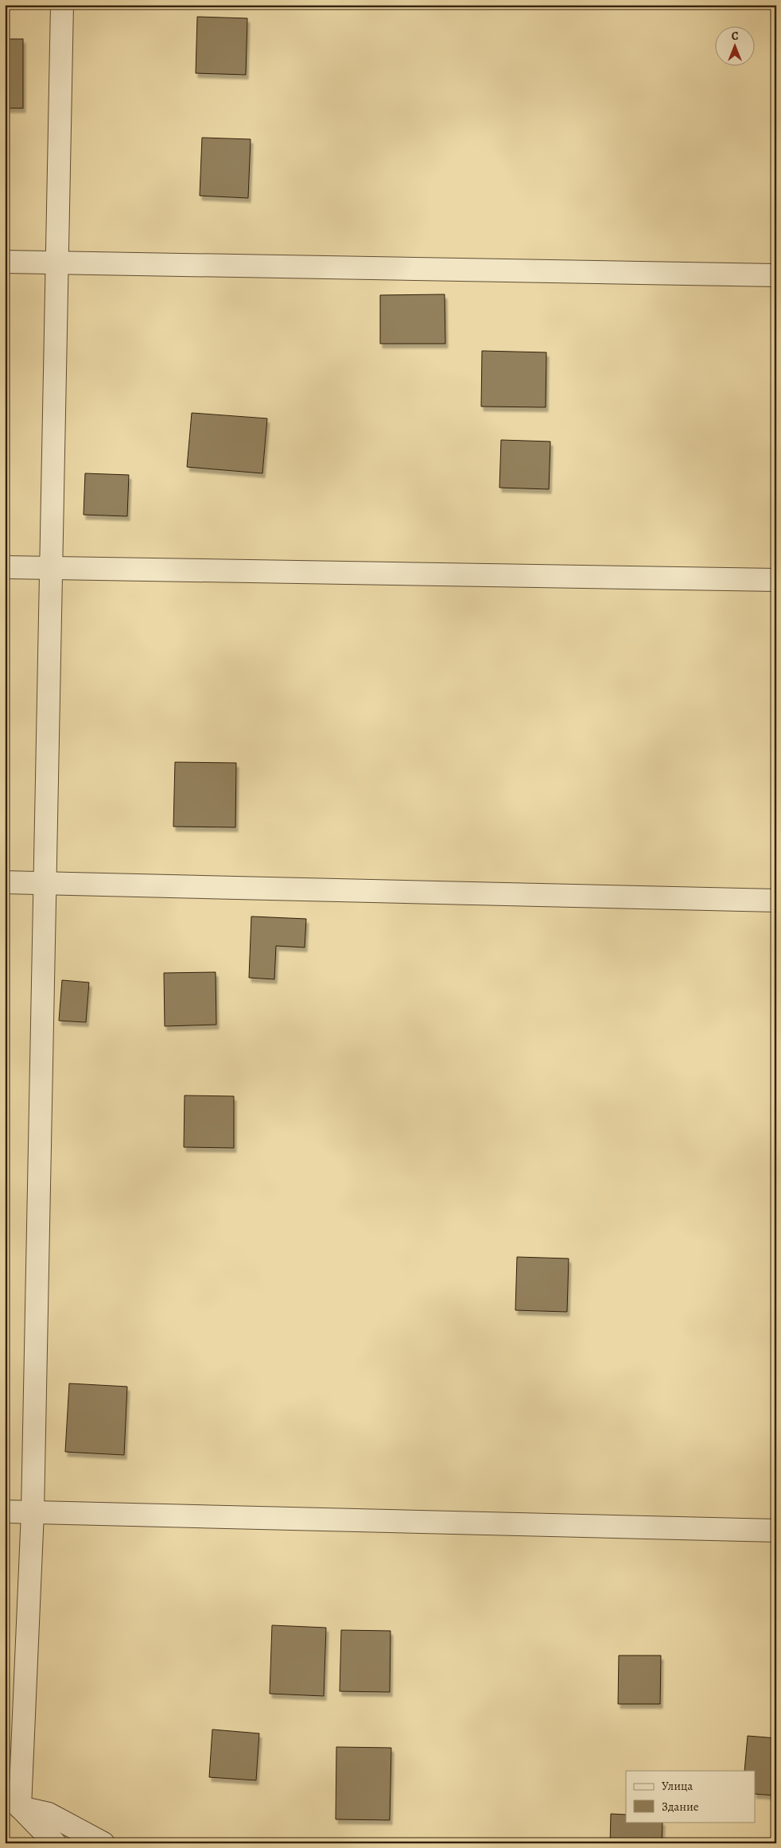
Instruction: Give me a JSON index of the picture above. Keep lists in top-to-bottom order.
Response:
{
  "legend": ["Улица", "Здание"],
  "north": "top"
}
